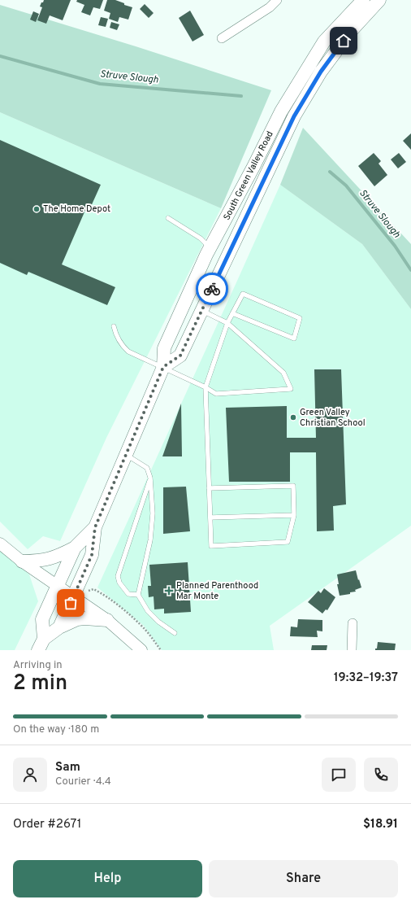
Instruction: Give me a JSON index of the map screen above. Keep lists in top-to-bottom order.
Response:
{
  "streets": {
    "main road": ["South Green Valley Road"]
  },
  "water": ["Struve Slough"],
  "places": {
    "other": ["The Home Depot", "Green Valley Christian School"],
    "health": ["Planned Parenthood Mar Monte"]
  },
  "page": {
    "heading": ["2 min", "Arriving in", "19:32–19:37"],
    "panel": [
      "Sam",
      "Courier · 4.4",
      "Order #2671",
      "$18.91"
    ],
    "bar": "On the way · 180 m",
    "buttons": ["Help", "Share"]
  }
}
